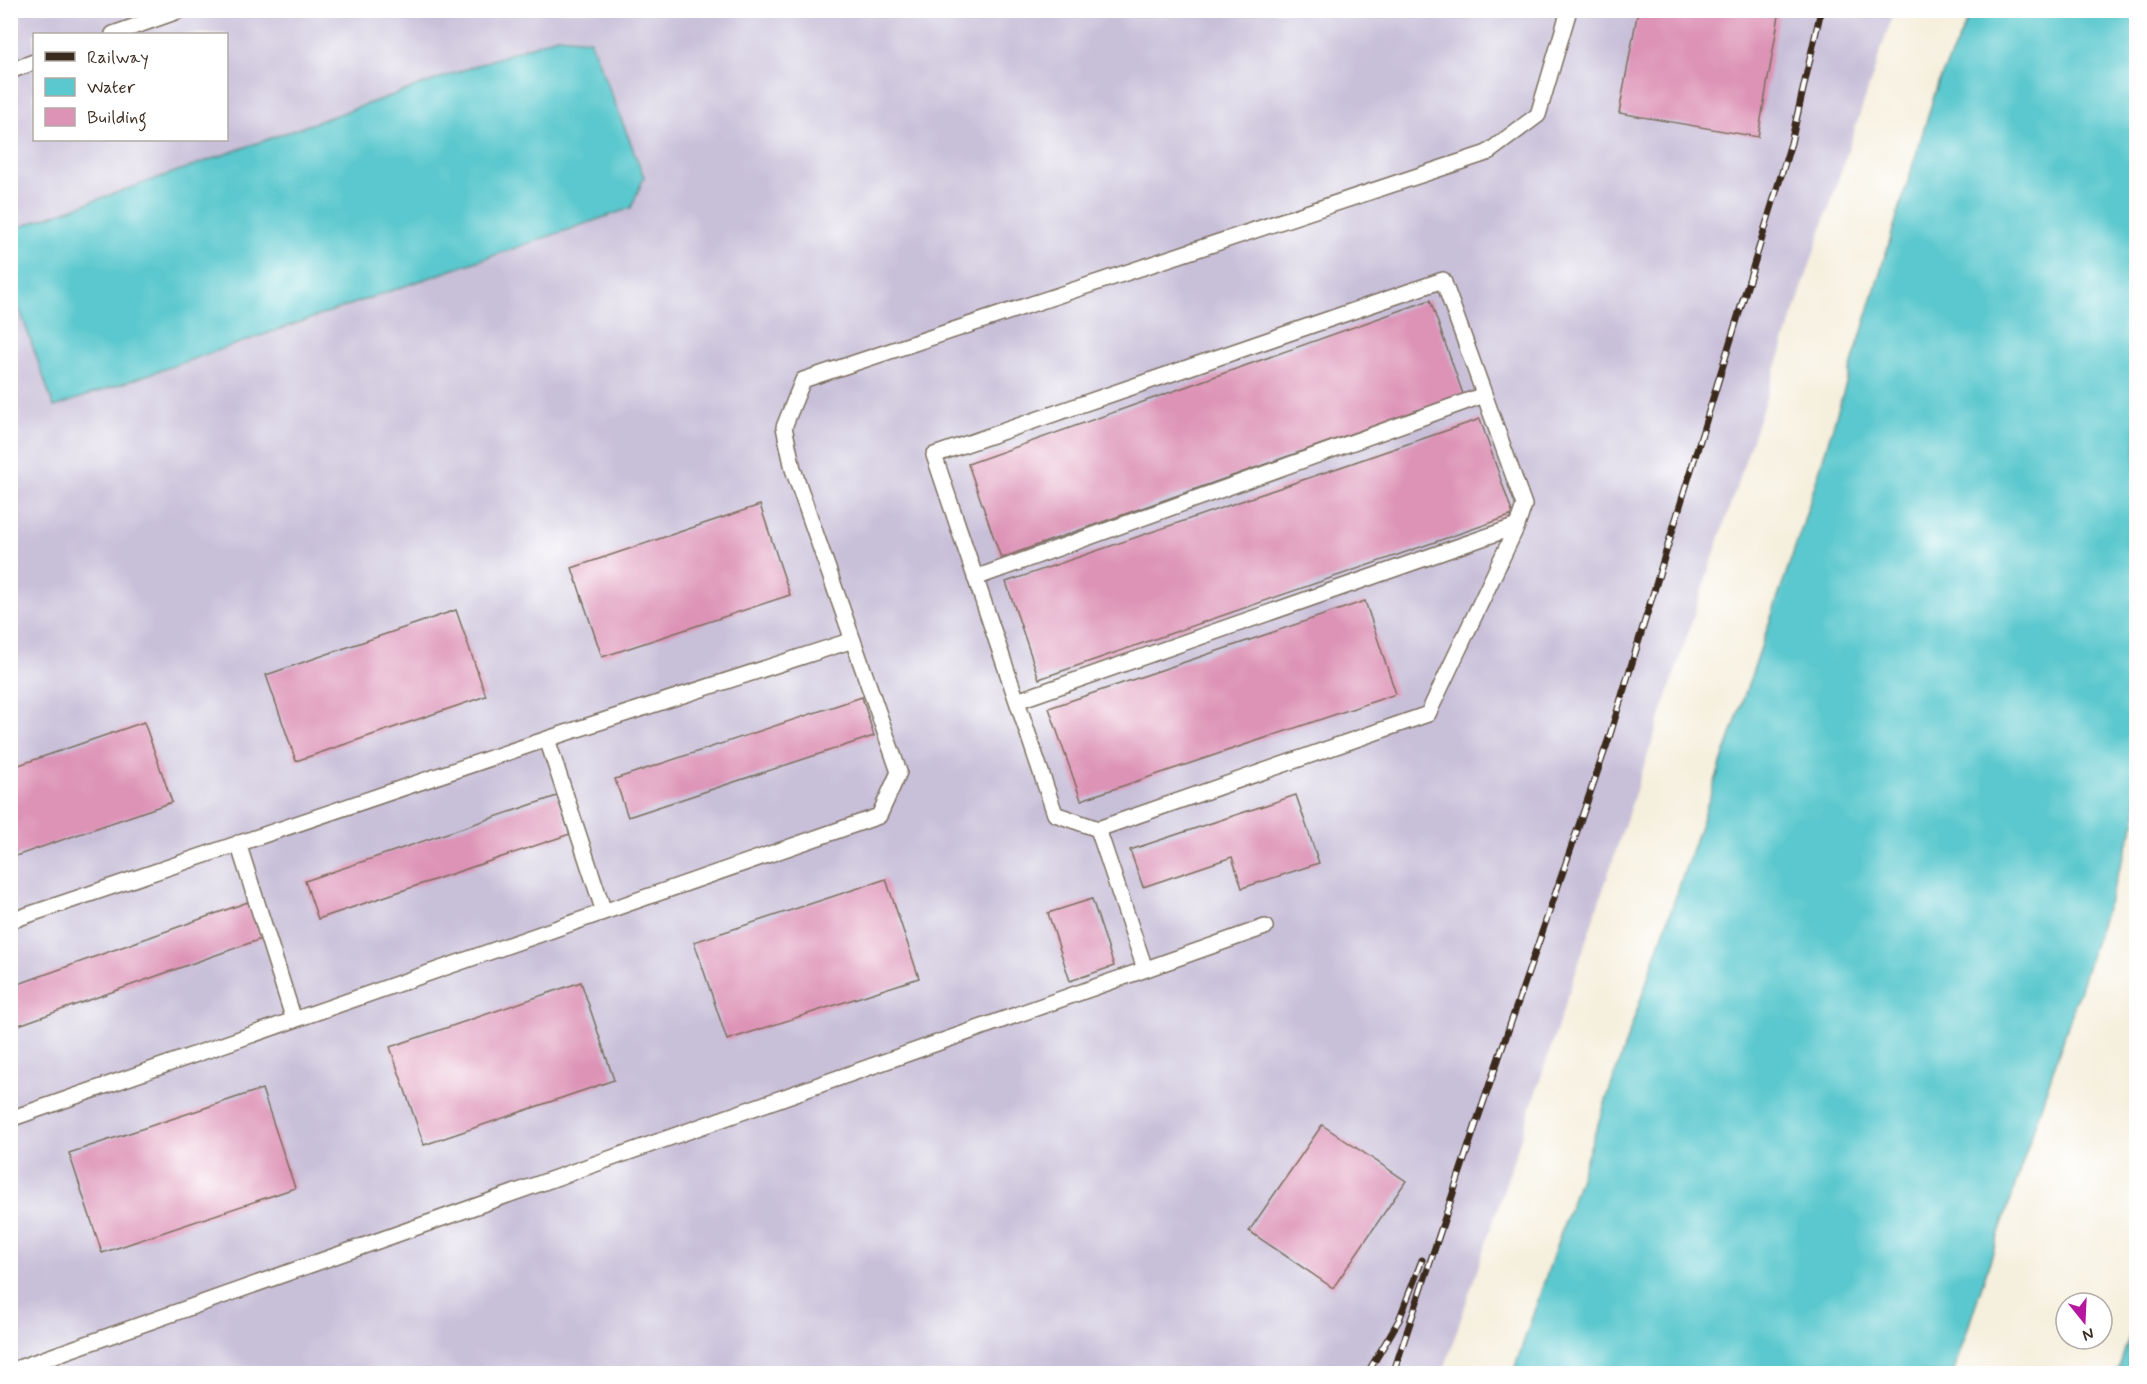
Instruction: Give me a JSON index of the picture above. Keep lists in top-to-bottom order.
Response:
{
  "legend": ["Railway", "Water", "Building"],
  "north": "bottom"
}
